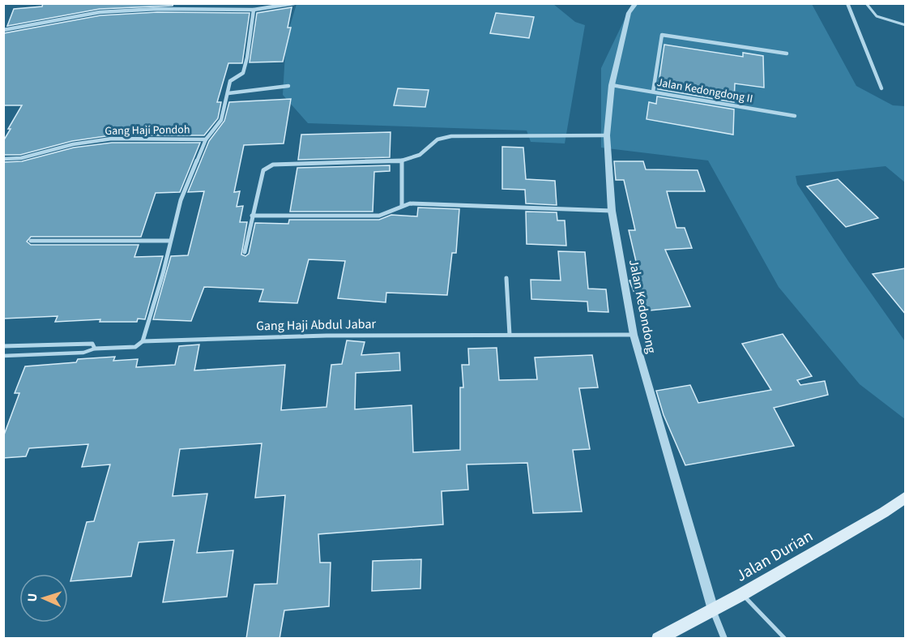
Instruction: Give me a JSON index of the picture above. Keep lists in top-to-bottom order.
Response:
{
  "streets": {
    "main road": ["Jalan Durian"],
    "street": [
      "Jalan Kedongdong II",
      "Gang Haji Pondoh",
      "Jalan Kedondong",
      "Gang Haji Abdul Jabar"
    ]
  },
  "crossings": [
    ["Jalan Kedongdong II", "Jalan Kedondong"],
    ["Jalan Kedondong", "Gang Haji Abdul Jabar"],
    ["Jalan Kedondong", "Jalan Durian"]
  ],
  "north": "left"
}
